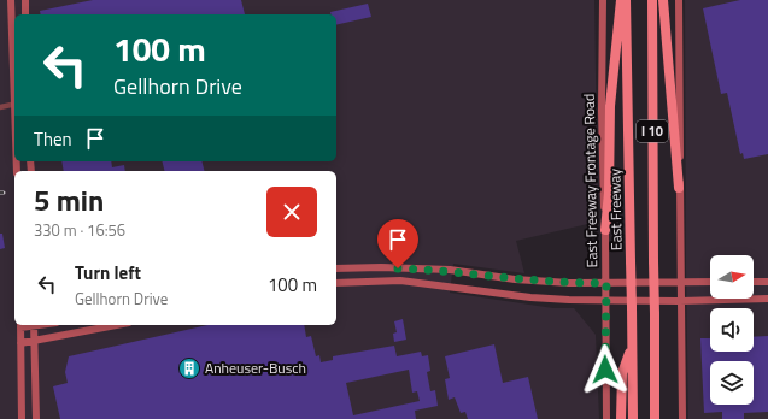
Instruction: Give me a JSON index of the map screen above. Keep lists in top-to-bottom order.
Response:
{
  "streets": {
    "highway": ["I 10", "East Freeway"],
    "main road": ["East Freeway Frontage Road"]
  },
  "places": {
    "building": ["Anheuser-Busch"]
  },
  "north": "right",
  "page": {
    "turn": ["100 m", "Gellhorn Drive"],
    "then": "Then",
    "heading": ["5 min", "330 m · 16:56"],
    "list": [
      {
        "name": "Turn left",
        "note": "Gellhorn Drive",
        "value": "100 m"
      }
    ]
  }
}
